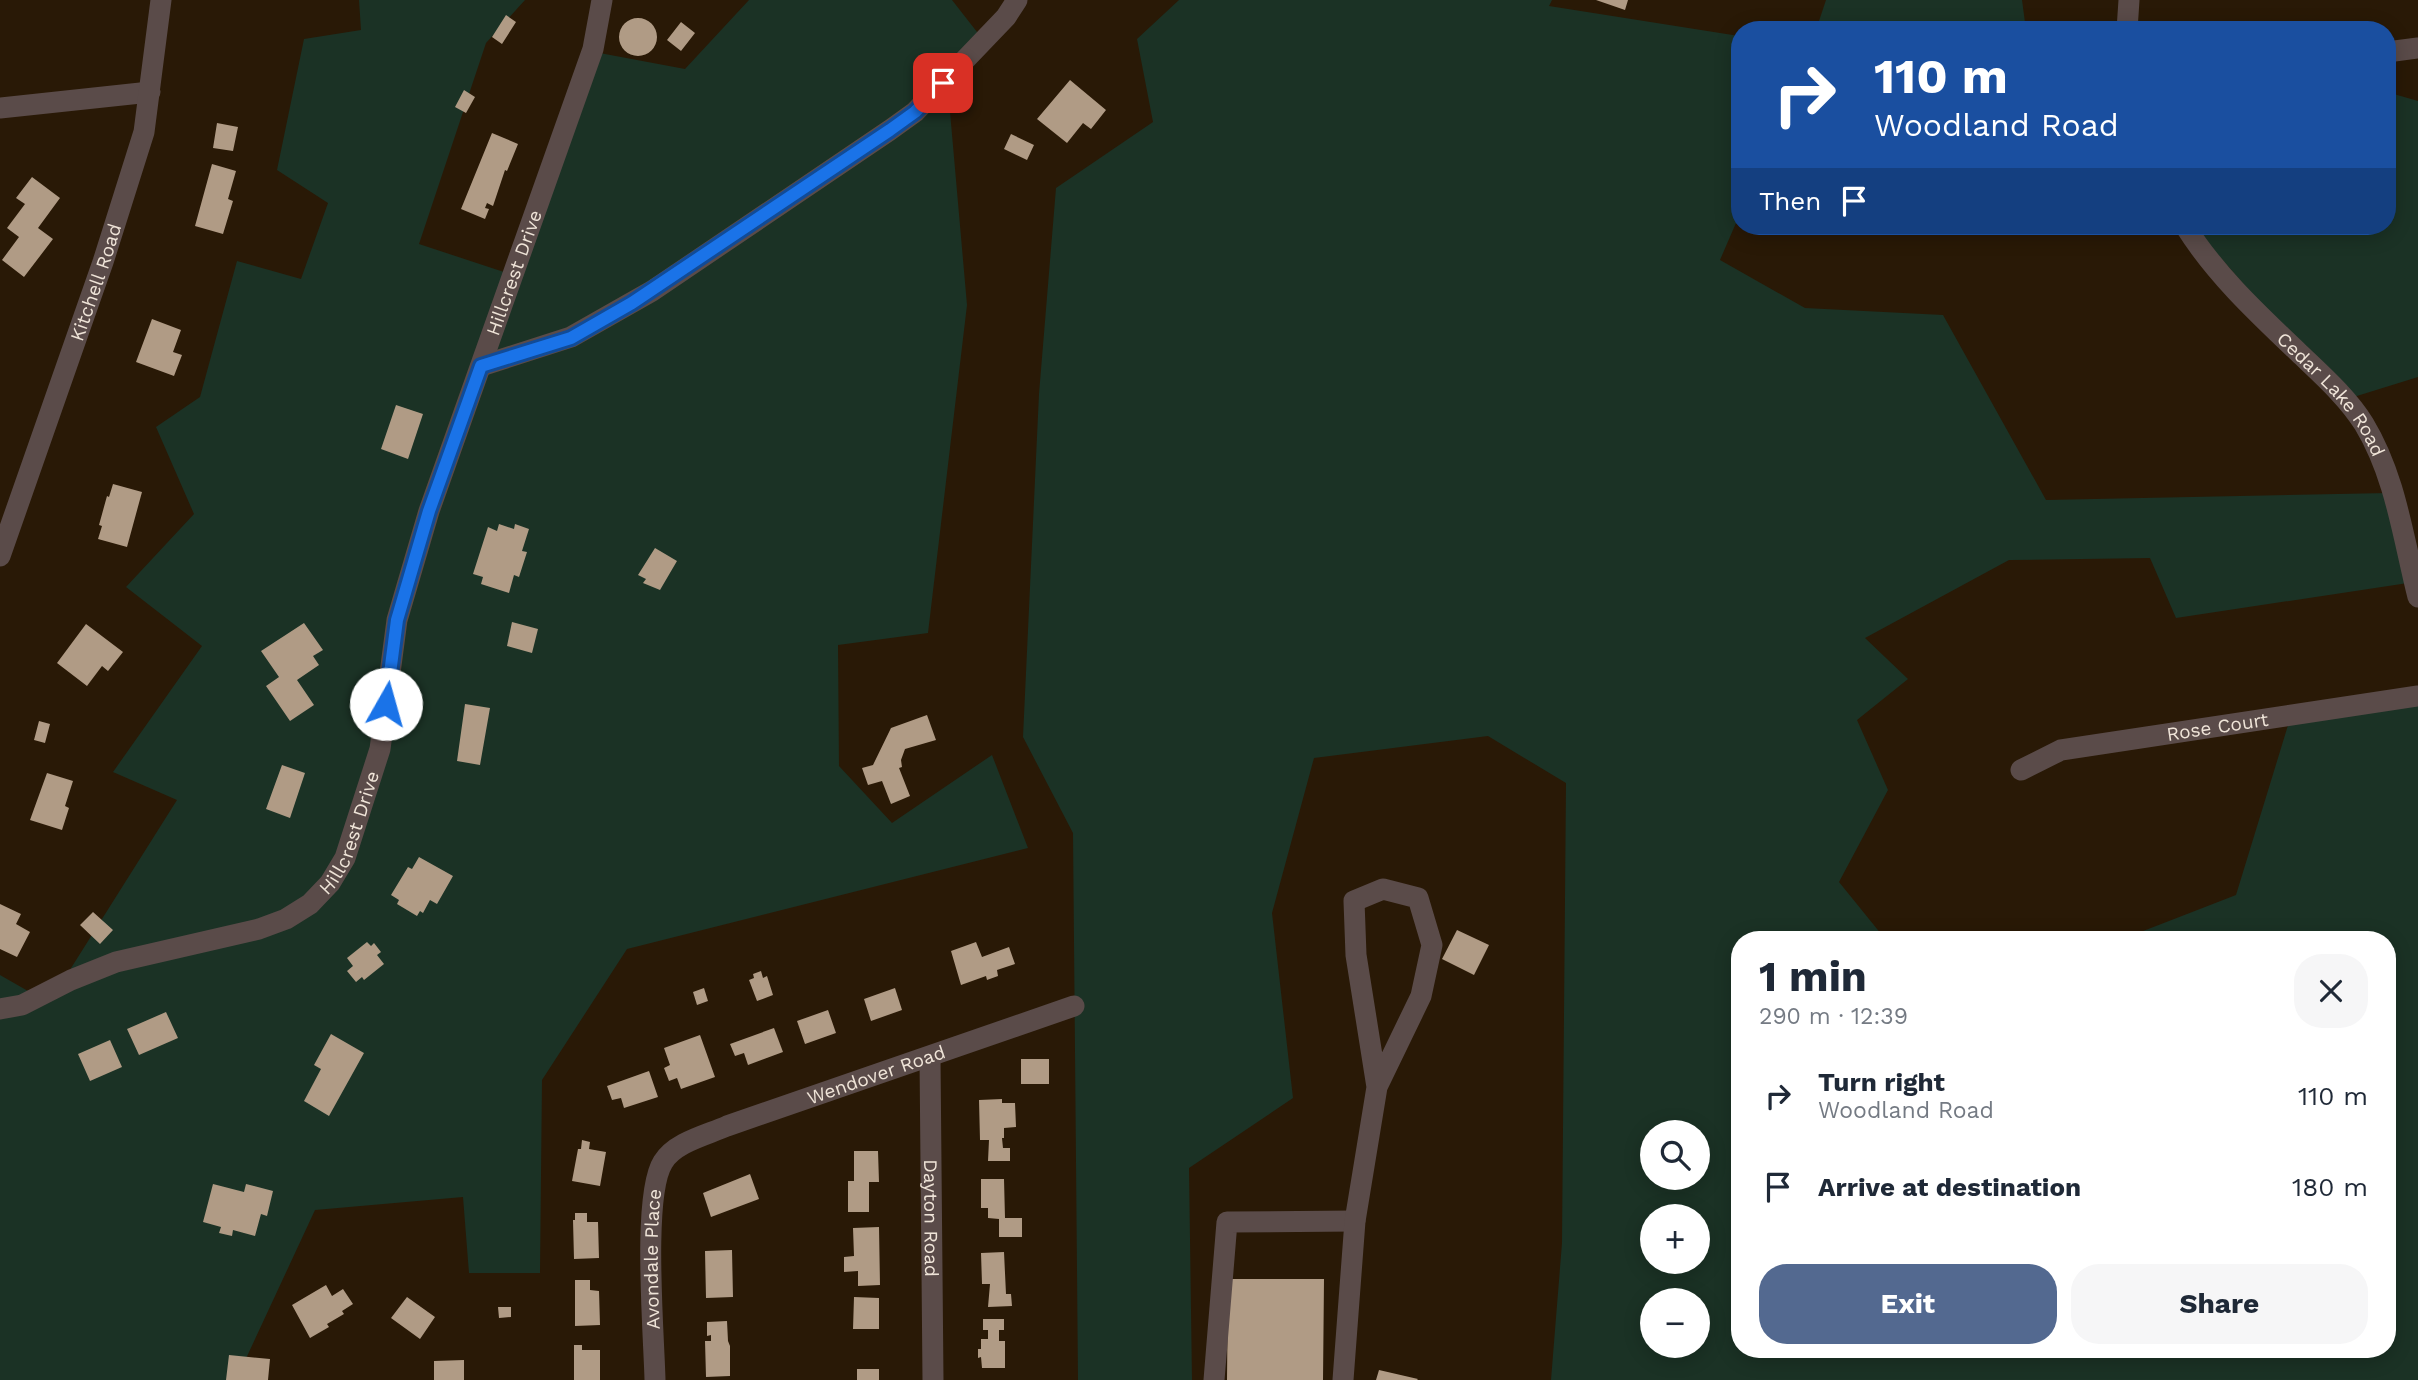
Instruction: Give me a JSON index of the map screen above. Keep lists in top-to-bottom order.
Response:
{
  "streets": {
    "street": [
      "Hillcrest Drive",
      "Kitchell Road",
      "Cedar Lake Road",
      "Rose Court",
      "Wendover Road",
      "Dayton Road",
      "Avondale Place"
    ]
  },
  "crossings": [
    ["Wendover Road", "Dayton Road"],
    ["Wendover Road", "Avondale Place"]
  ],
  "page": {
    "turn": ["110 m", "Woodland Road"],
    "then": "Then",
    "heading": ["1 min", "290 m · 12:39"],
    "list": [
      {
        "name": "Turn right",
        "note": "Woodland Road",
        "value": "110 m"
      },
      {
        "name": "Arrive at destination",
        "value": "180 m"
      }
    ],
    "map_buttons": ["+", "−"],
    "buttons": ["Exit", "Share"]
  }
}
